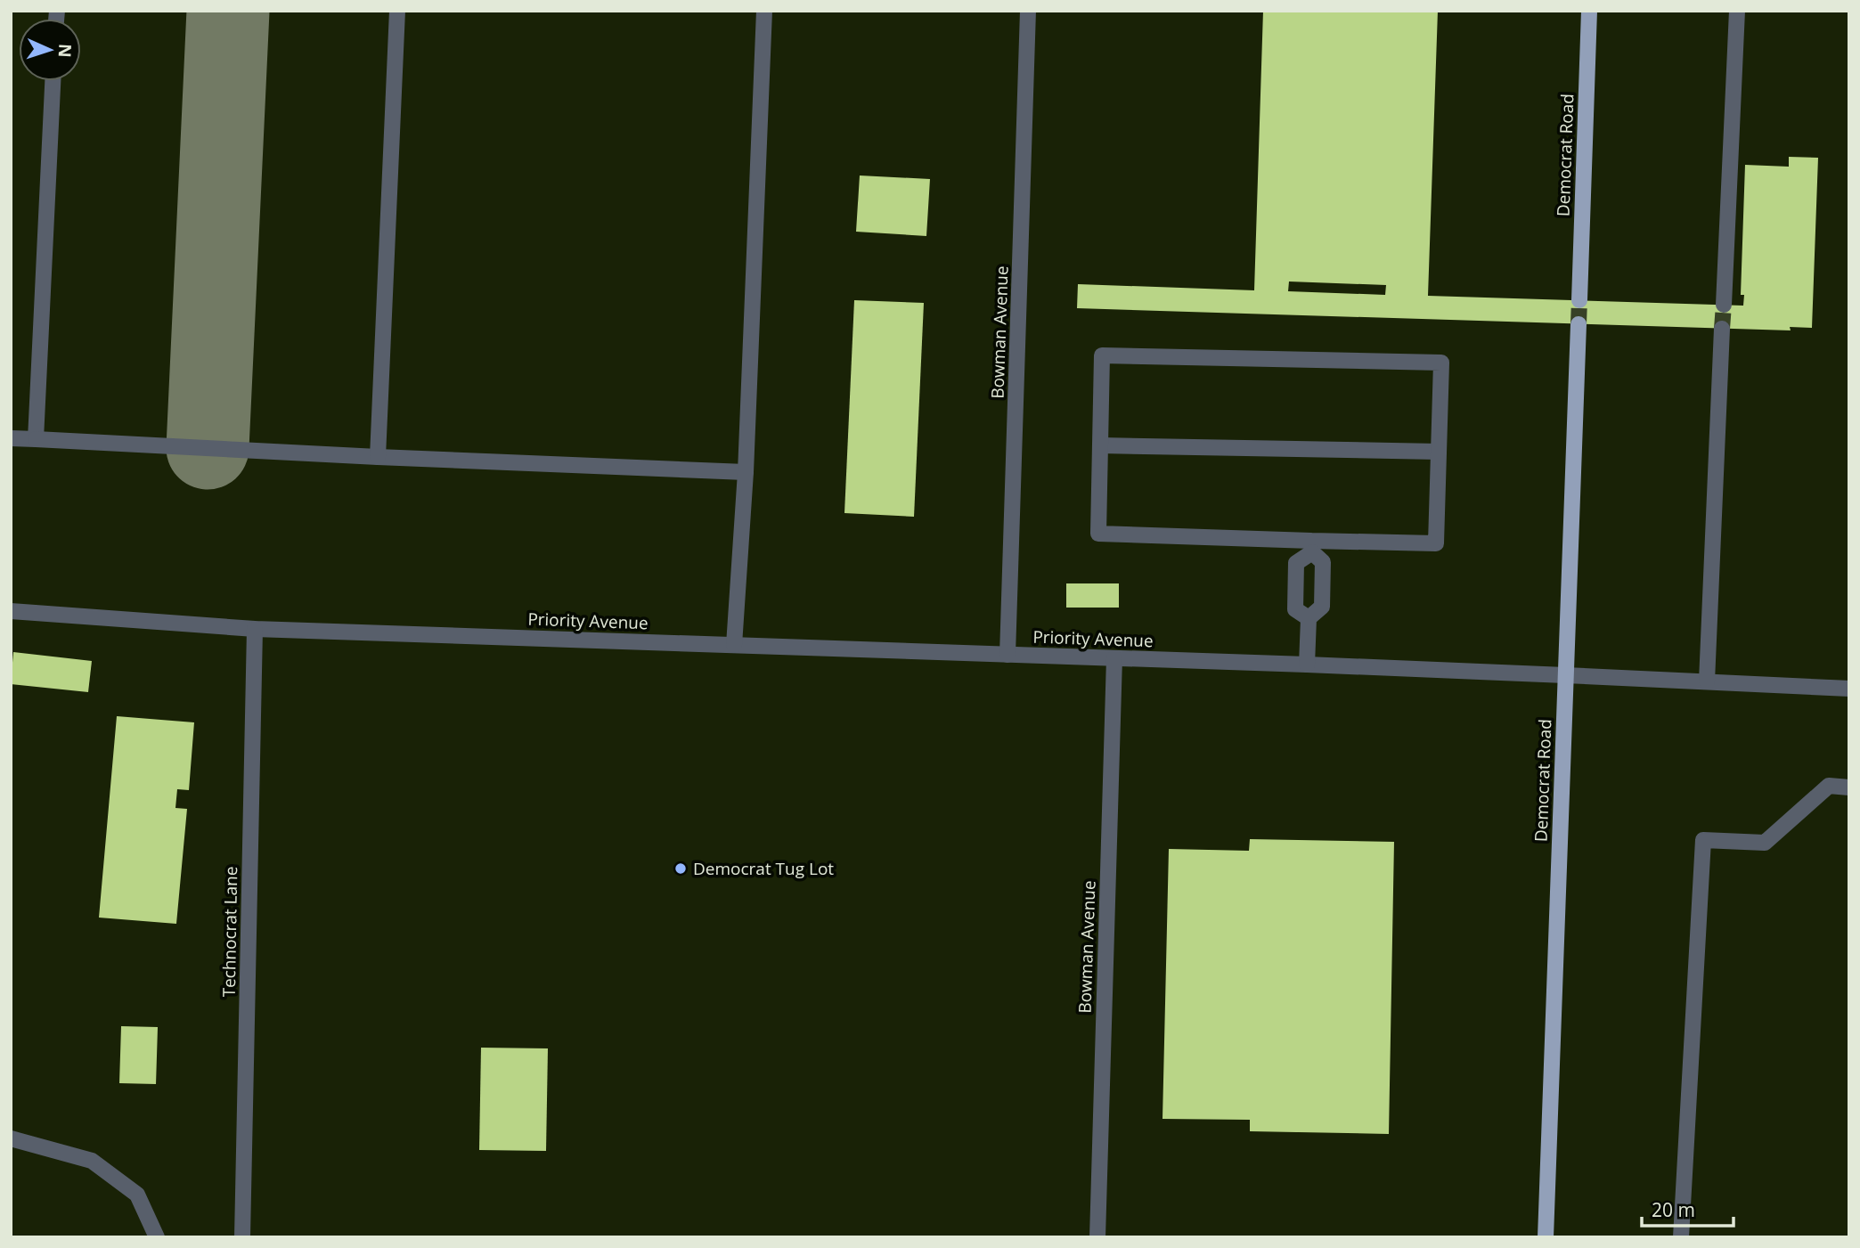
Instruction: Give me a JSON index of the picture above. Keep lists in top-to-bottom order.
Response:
{
  "streets": {
    "main road": ["Democrat Road"],
    "street": ["Bowman Avenue", "Priority Avenue", "Technocrat Lane"]
  },
  "crossings": [
    ["Democrat Road", "Priority Avenue"],
    ["Bowman Avenue", "Priority Avenue"],
    ["Priority Avenue", "Technocrat Lane"]
  ],
  "places": ["Democrat Tug Lot"],
  "scale_bar": "20 m",
  "north": "right"
}
